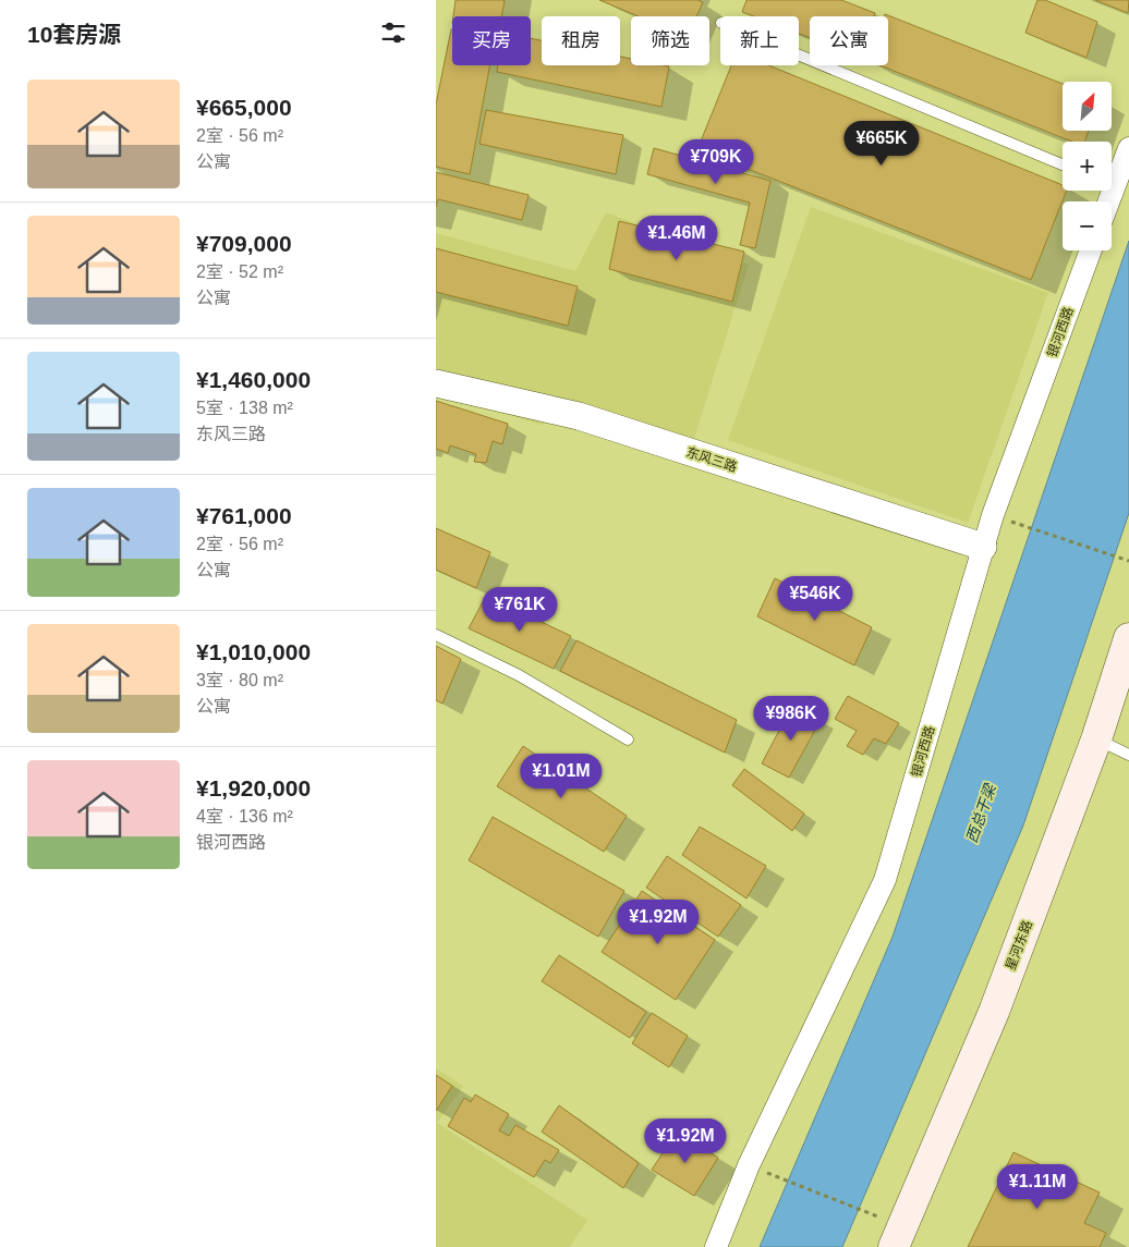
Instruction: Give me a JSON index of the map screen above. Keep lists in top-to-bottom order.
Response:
{
  "streets": {
    "main road": ["星河东路"],
    "street": ["银河西路", "东风三路"]
  },
  "crossings": [
    ["银河西路", "东风三路"]
  ],
  "water": ["西总干梁"],
  "north": "top right",
  "page": {
    "heading": "10套房源",
    "chip": [
      "买房",
      "租房",
      "筛选",
      "新上",
      "公寓"
    ],
    "list": [
      {
        "name": "¥665,000",
        "note": "2室 · 56 m² · 公寓"
      },
      {
        "name": "¥709,000",
        "note": "2室 · 52 m² · 公寓"
      },
      {
        "name": "¥1,460,000",
        "note": "5室 · 138 m² · 东风三路"
      },
      {
        "name": "¥761,000",
        "note": "2室 · 56 m² · 公寓"
      },
      {
        "name": "¥1,010,000",
        "note": "3室 · 80 m² · 公寓"
      },
      {
        "name": "¥1,920,000",
        "note": "4室 · 136 m² · 银河西路"
      }
    ],
    "map_buttons": ["+", "−"],
    "price": [
      "¥665K",
      "¥709K",
      "¥1.46M",
      "¥546K",
      "¥761K",
      "¥986K",
      "¥1.01M",
      "¥1.92M",
      "¥1.92M",
      "¥1.11M"
    ]
  }
}
